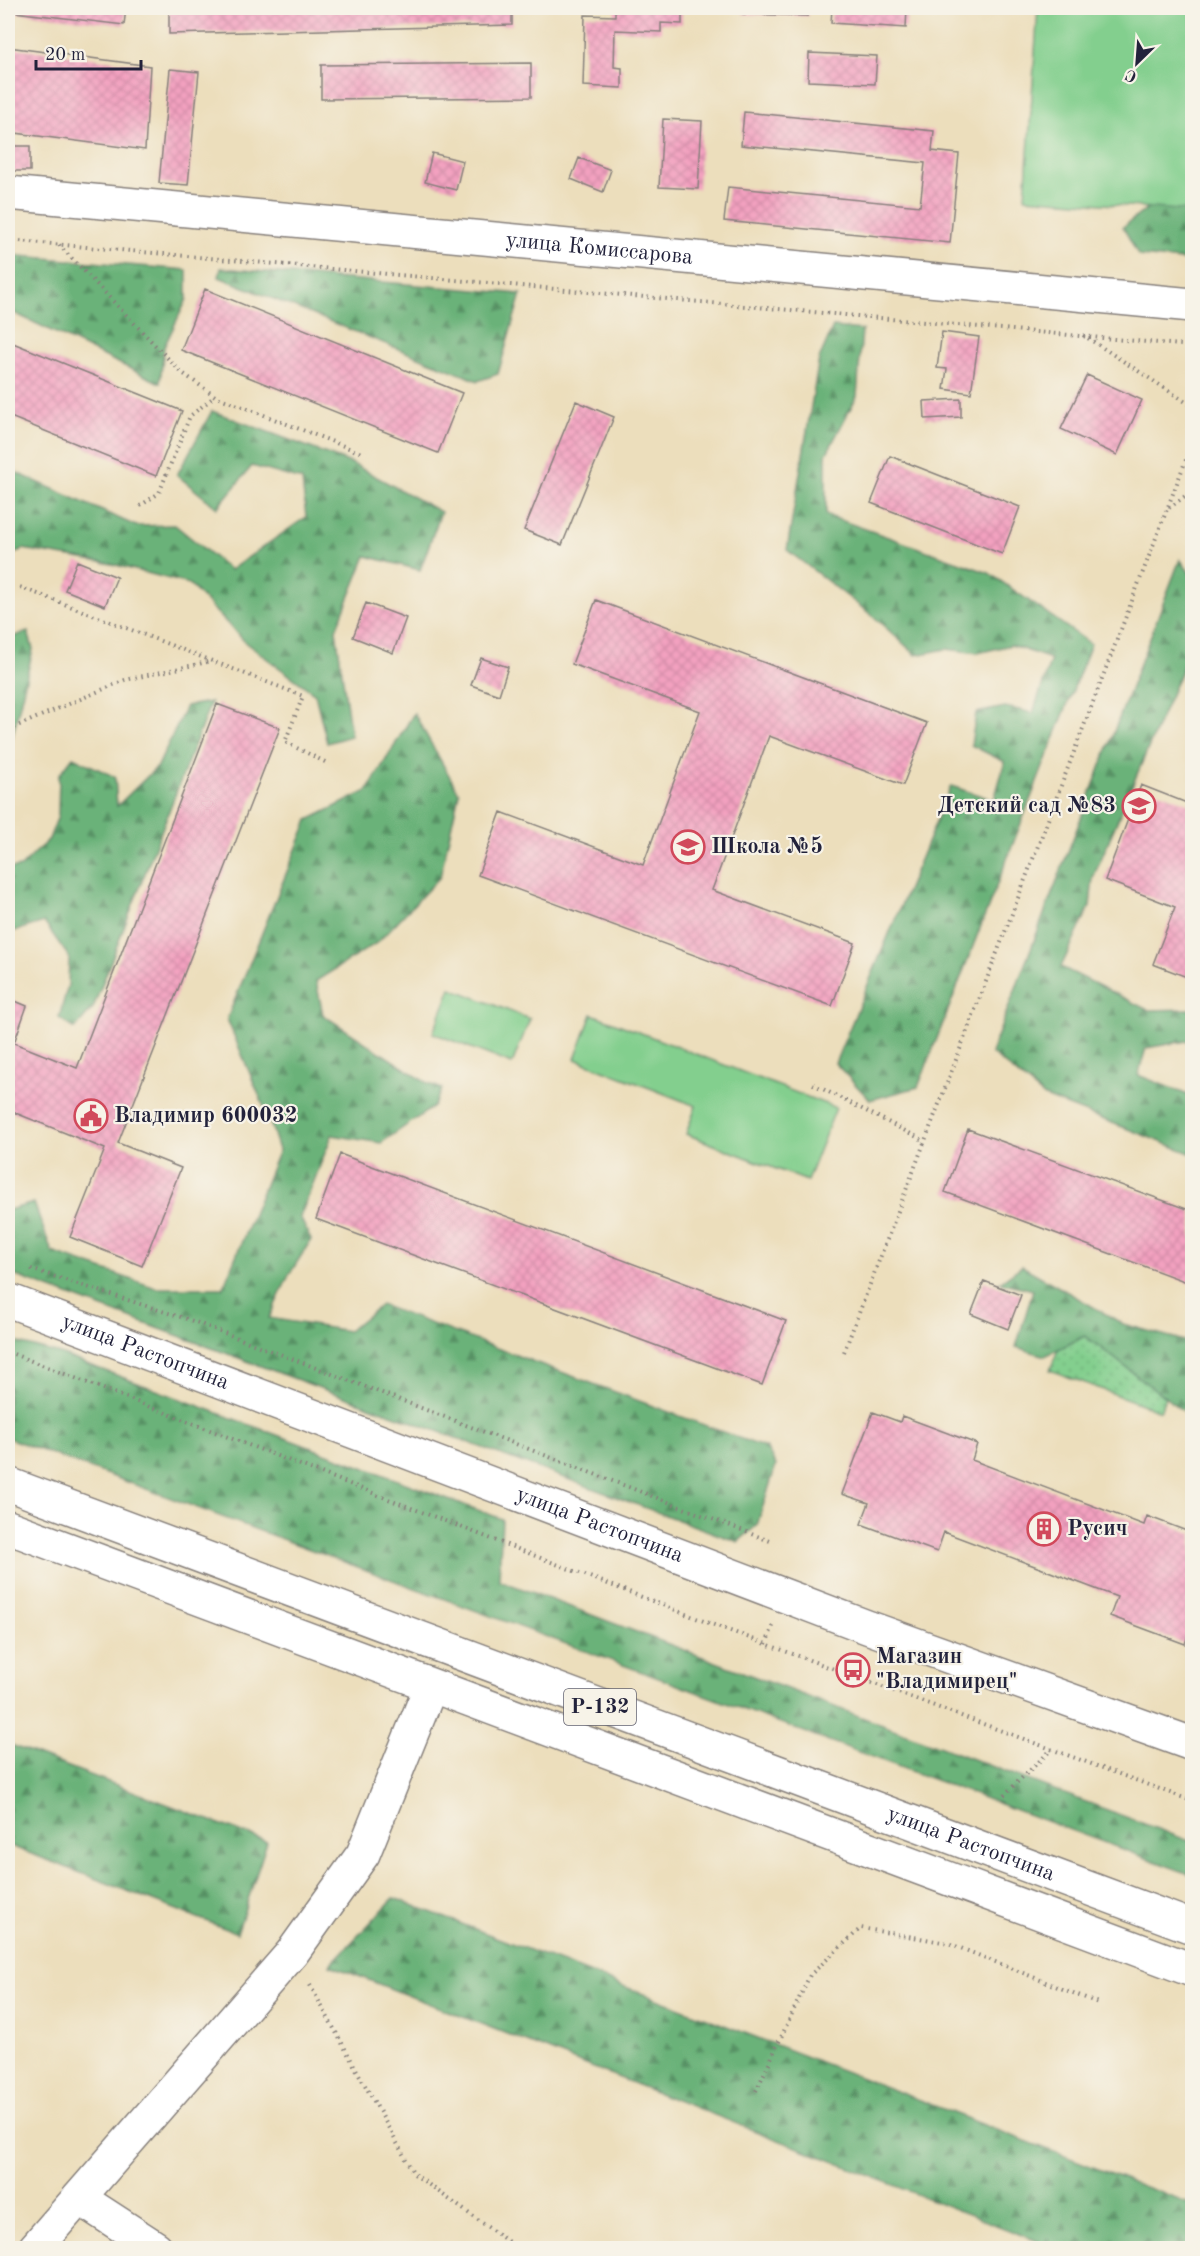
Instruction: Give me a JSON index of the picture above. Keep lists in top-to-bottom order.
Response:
{
  "streets": {
    "main road": ["улица Комиссарова", "улица Растопчина", "Р-132"]
  },
  "places": {
    "school or university": ["Детский сад №83", "Школа №5"],
    "public building": ["Владимир 600032"],
    "building": ["Русич"],
    "bus stop": ["Магазин \"Владимирец\""]
  },
  "scale_bar": "20 m",
  "north": "bottom left"
}
